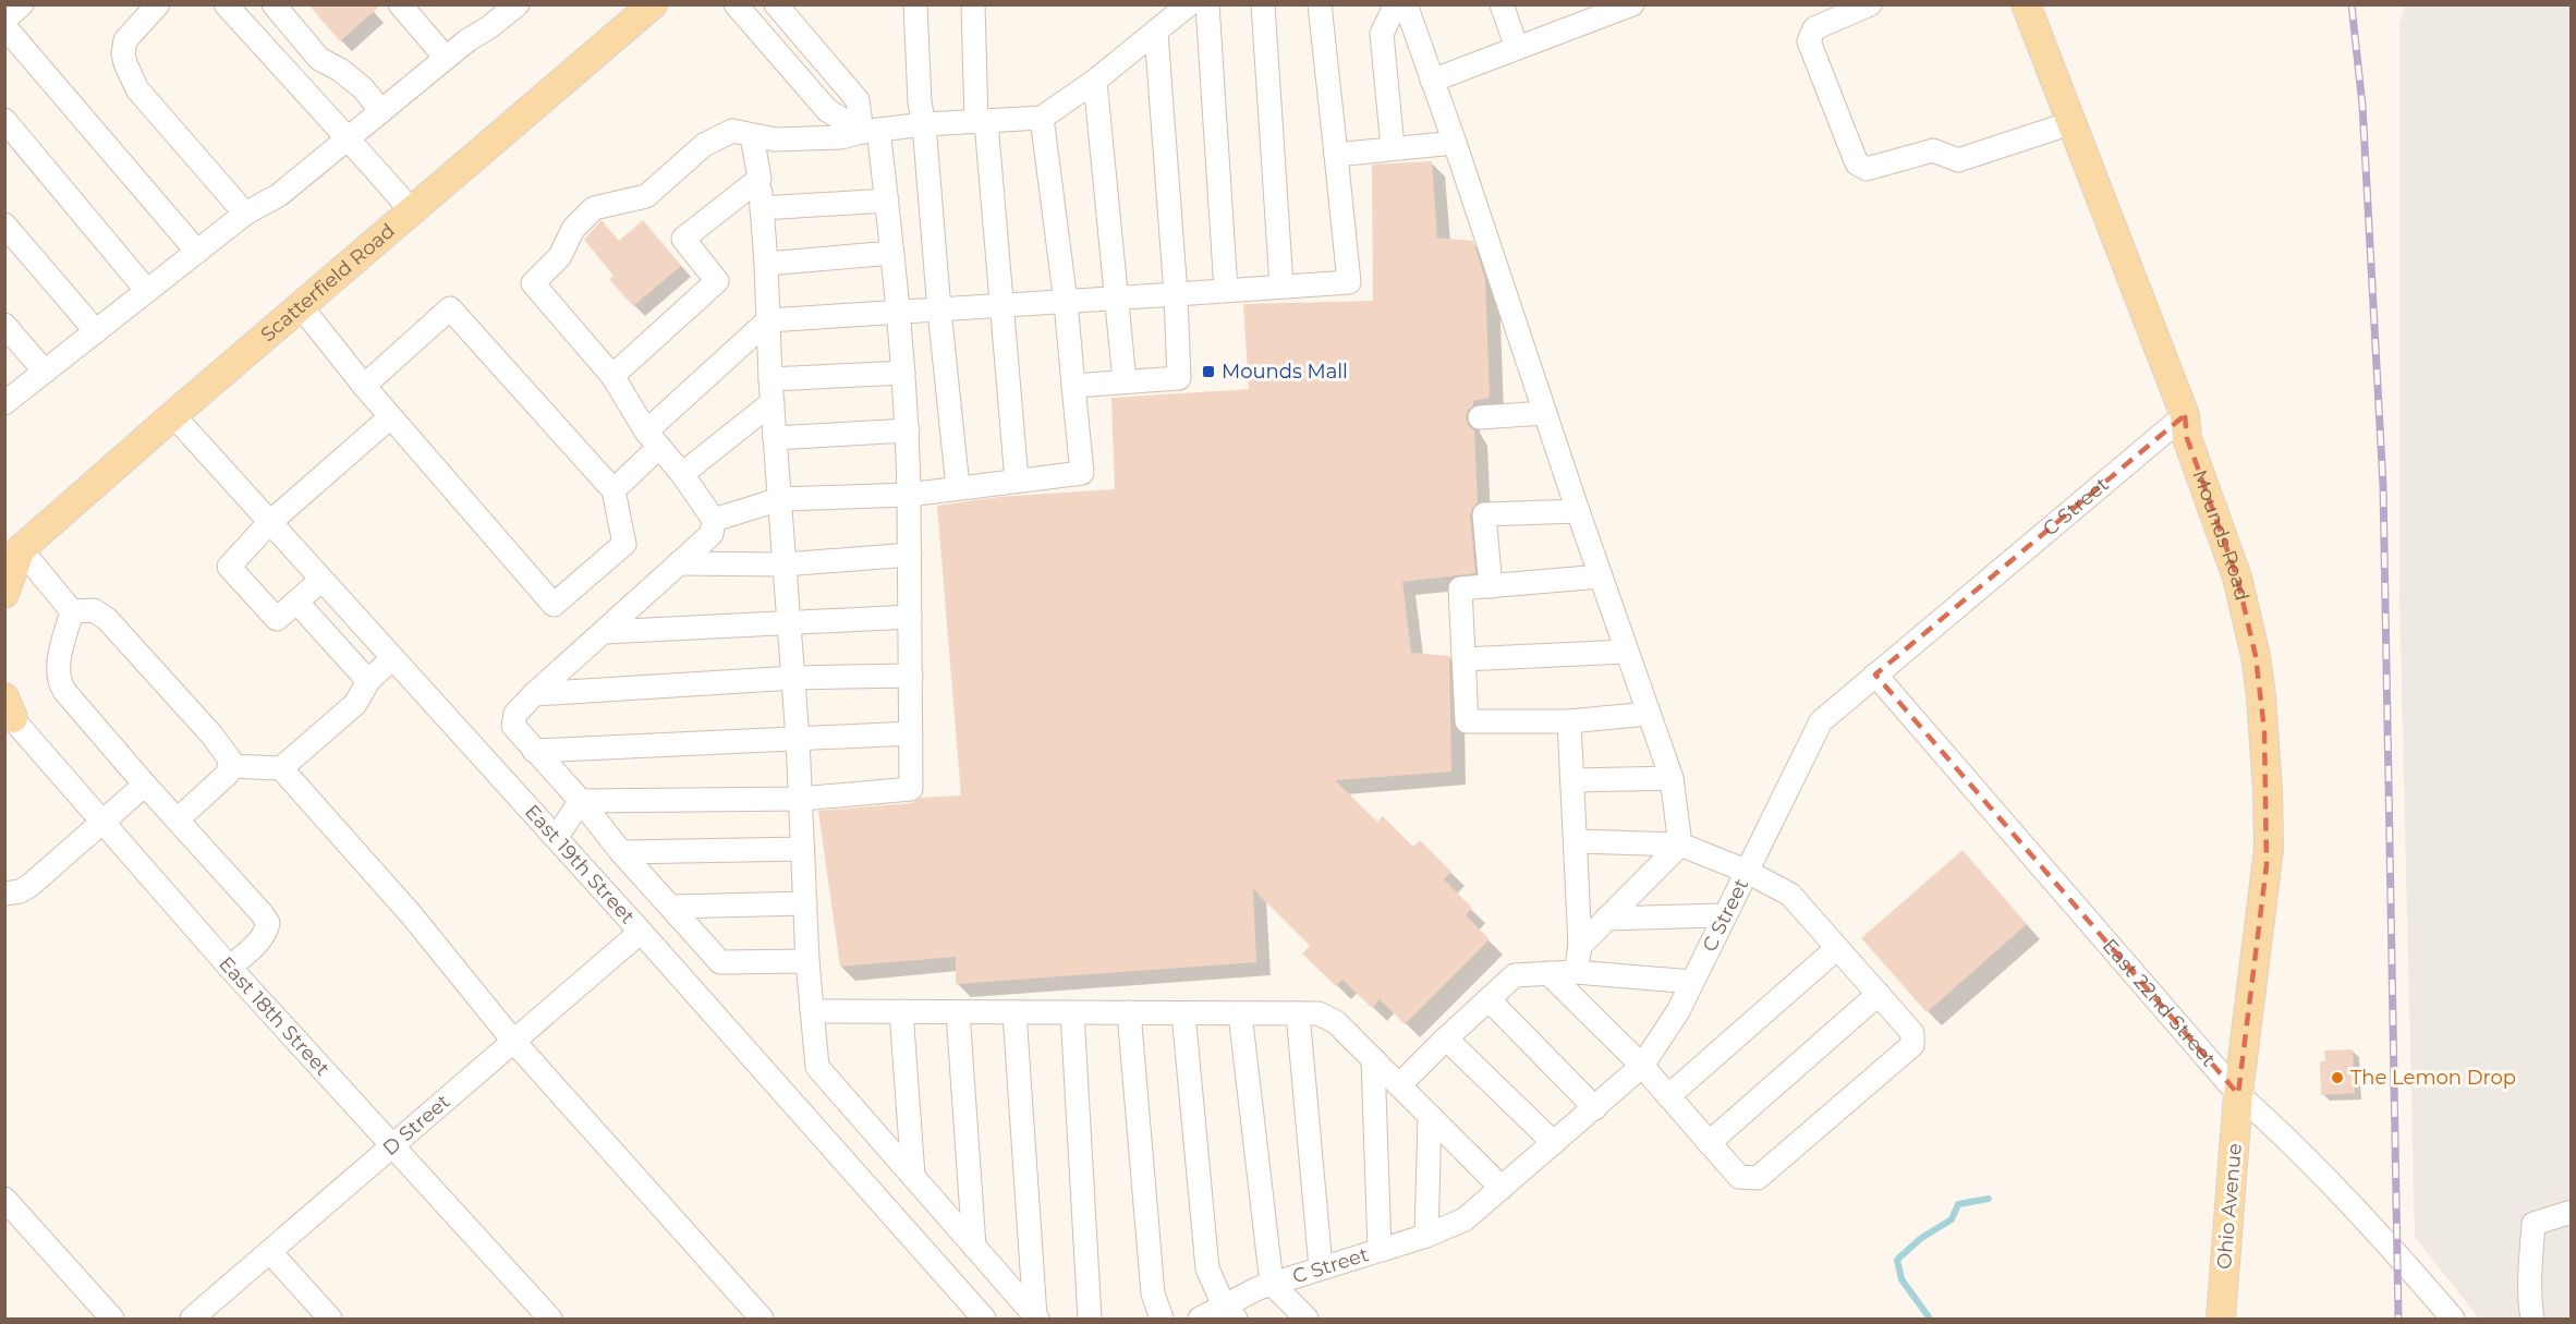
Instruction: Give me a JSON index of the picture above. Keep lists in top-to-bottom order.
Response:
{
  "streets": {
    "main road": ["Scatterfield Road", "Mounds Road", "Ohio Avenue"],
    "street": [
      "C Street",
      "East 19th Street",
      "East 22nd Street",
      "East 18th Street",
      "D Street"
    ]
  },
  "crossings": [
    ["Scatterfield Road", "East 19th Street"],
    ["C Street", "Mounds Road"],
    ["C Street", "East 22nd Street"],
    ["Mounds Road", "East 22nd Street"],
    ["Mounds Road", "Ohio Avenue"],
    ["East 19th Street", "D Street"],
    ["East 22nd Street", "Ohio Avenue"],
    ["East 18th Street", "D Street"]
  ],
  "places": {
    "transit": ["Mounds Mall"],
    "other": ["The Lemon Drop"]
  }
}
